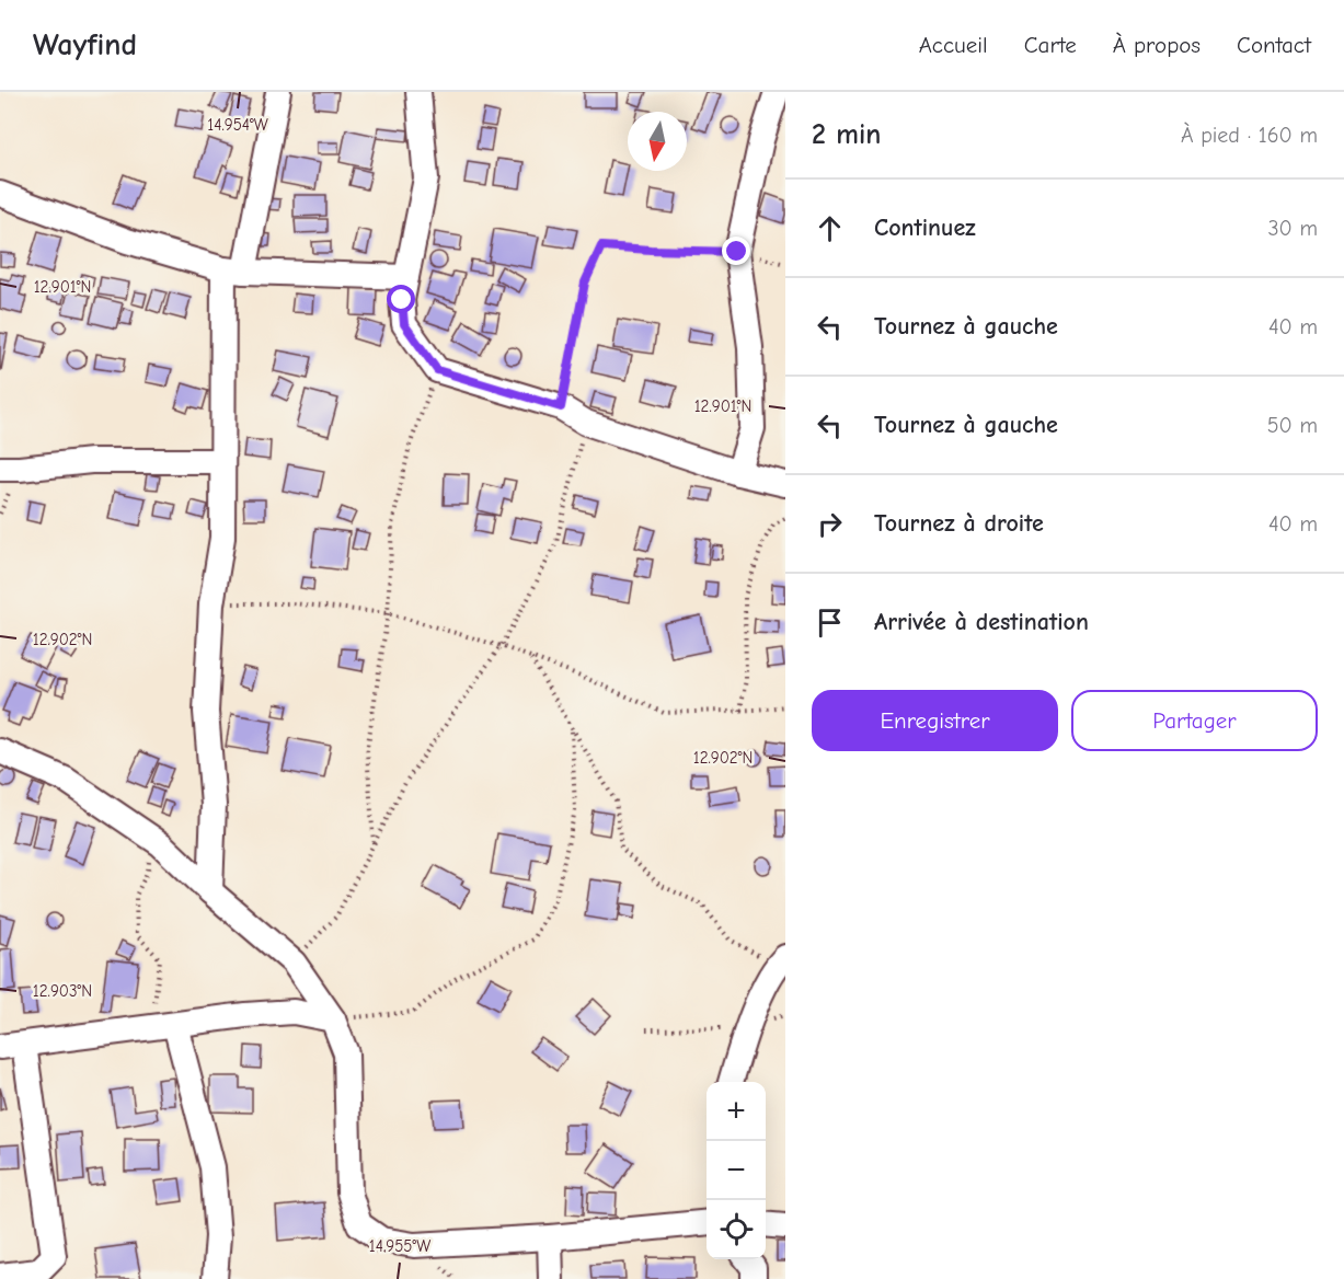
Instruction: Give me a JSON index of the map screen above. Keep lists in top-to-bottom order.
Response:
{
  "north": "bottom",
  "page": {
    "header": "Wayfind",
    "nav": [
      "Accueil",
      "Carte",
      "À propos",
      "Contact"
    ],
    "heading": ["2 min", "À pied · 160 m"],
    "list": [
      ["Continuez", "30 m"],
      ["Tournez à gauche", "40 m"],
      ["Tournez à gauche", "50 m"],
      ["Tournez à droite", "40 m"],
      "Arrivée à destination"
    ],
    "buttons": ["Enregistrer", "Partager"],
    "map_buttons": ["+", "−"]
  },
  "coordinates": [
    "14.954°W",
    "12.901°N",
    "12.902°N",
    "12.903°N",
    "14.955°W"
  ]
}
